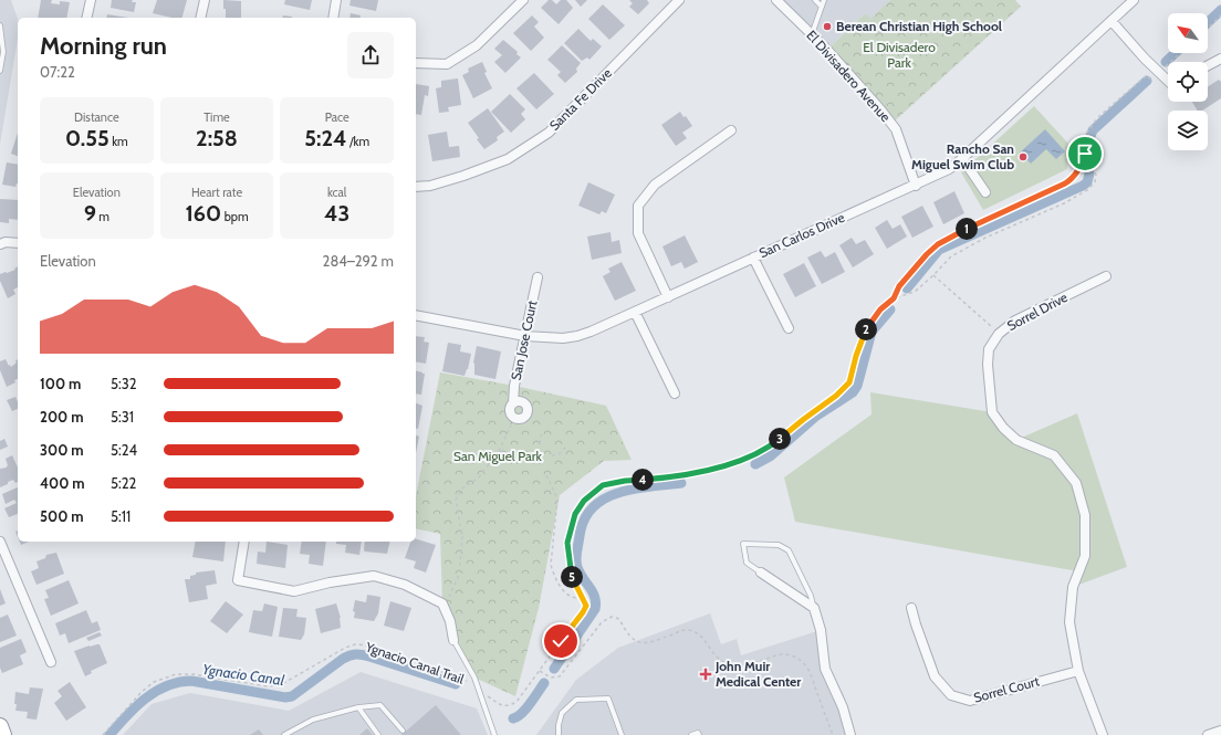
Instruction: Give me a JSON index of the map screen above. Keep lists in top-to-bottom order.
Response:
{
  "streets": {
    "street": [
      "El Divisadero Avenue",
      "Santa Fe Drive",
      "San Carlos Drive",
      "Sorrel Drive",
      "San Jose Court",
      "Sorrel Court"
    ],
    "path": ["Ygnacio Canal Trail"]
  },
  "crossings": [
    ["El Divisadero Avenue", "San Carlos Drive"],
    ["San Carlos Drive", "San Jose Court"],
    ["Sorrel Drive", "Sorrel Court"]
  ],
  "water": ["Ygnacio Canal"],
  "parks": ["El Divisadero Park", "San Miguel Park"],
  "places": {
    "other": ["Berean Christian High School", "Rancho San Miguel Swim Club"],
    "health": ["John Muir Medical Center"]
  },
  "north": "top left",
  "page": {
    "heading": ["Morning run", "07:22"],
    "stats": [
      ["Distance", "0.55 km"],
      ["Time", "2:58"],
      ["Pace", "5:24 /km"],
      ["Elevation", "9 m"],
      ["Heart rate", "160 bpm"],
      ["kcal", "43"]
    ],
    "pins": [
      "1",
      "2",
      "3",
      "4",
      "5"
    ],
    "chart": ["Elevation", "284–292 m"],
    "list": [
      {
        "name": "100 m",
        "note": "5:32"
      },
      {
        "name": "200 m",
        "note": "5:31"
      },
      {
        "name": "300 m",
        "note": "5:24"
      },
      {
        "name": "400 m",
        "note": "5:22"
      },
      {
        "name": "500 m",
        "note": "5:11"
      }
    ]
  }
}
